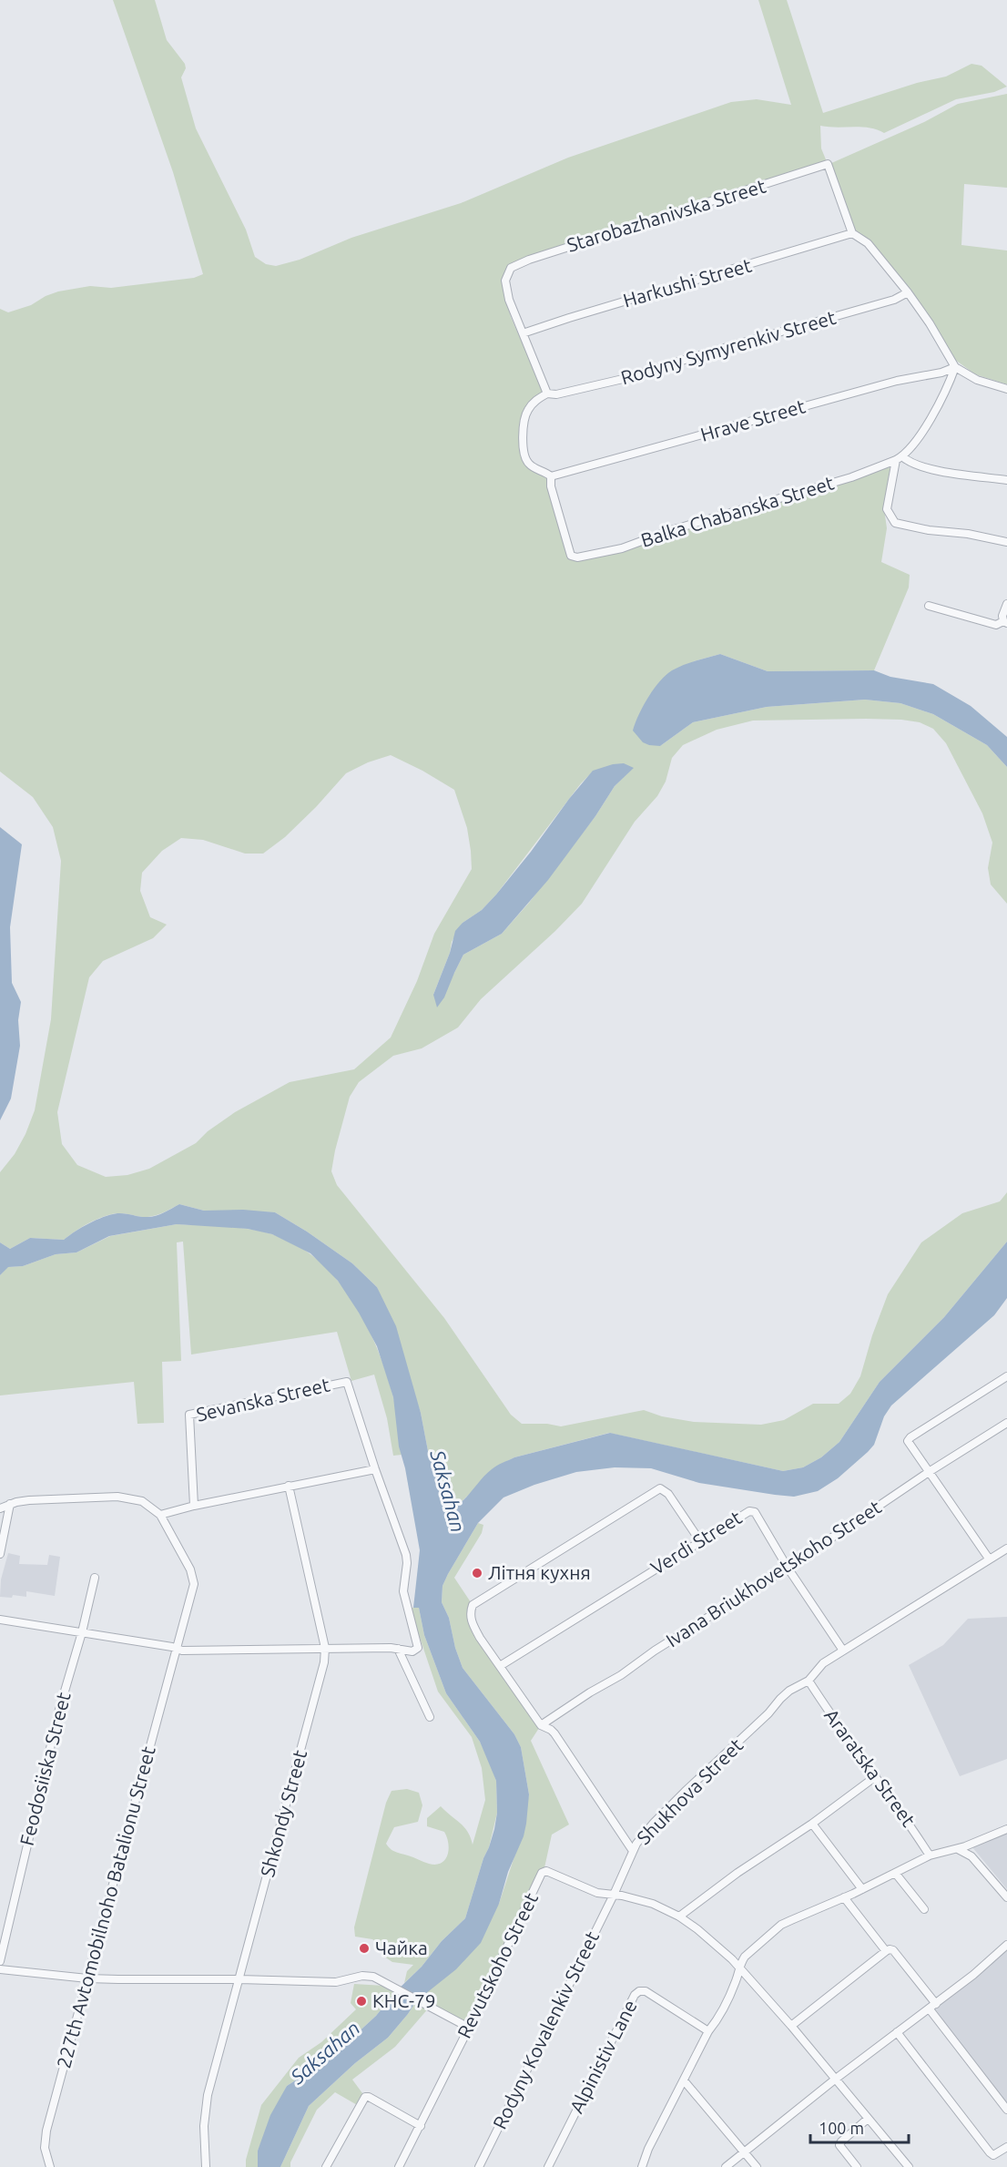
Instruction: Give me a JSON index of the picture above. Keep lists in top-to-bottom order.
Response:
{
  "streets": {
    "street": [
      "Starobazhanivska Street",
      "Harkushi Street",
      "Rodyny Symyrenkiv Street",
      "Hrave Street",
      "Balka Chabanska Street",
      "Sevanska Street",
      "Verdi Street",
      "Ivana Briukhovetskoho Street",
      "Araratska Street",
      "Feodosiiska Street",
      "Shukhova Street",
      "Shkondy Street",
      "227th Avtomobilnoho Batalionu Street",
      "Revutskoho Street",
      "Rodyny Kovalenkiv Street",
      "Alpinistiv Lane"
    ]
  },
  "crossings": [
    ["Starobazhanivska Street", "Harkushi Street"],
    ["Hrave Street", "Balka Chabanska Street"],
    ["Verdi Street", "Ivana Briukhovetskoho Street"],
    ["Verdi Street", "Shukhova Street"],
    ["Araratska Street", "Shukhova Street"],
    ["Shukhova Street", "Revutskoho Street"],
    ["Shukhova Street", "Rodyny Kovalenkiv Street"],
    ["Revutskoho Street", "Rodyny Kovalenkiv Street"]
  ],
  "water": ["Saksahan"],
  "places": ["Літня кухня", "Чайка", "КНС-79"],
  "scale_bar": "100 m"
}
